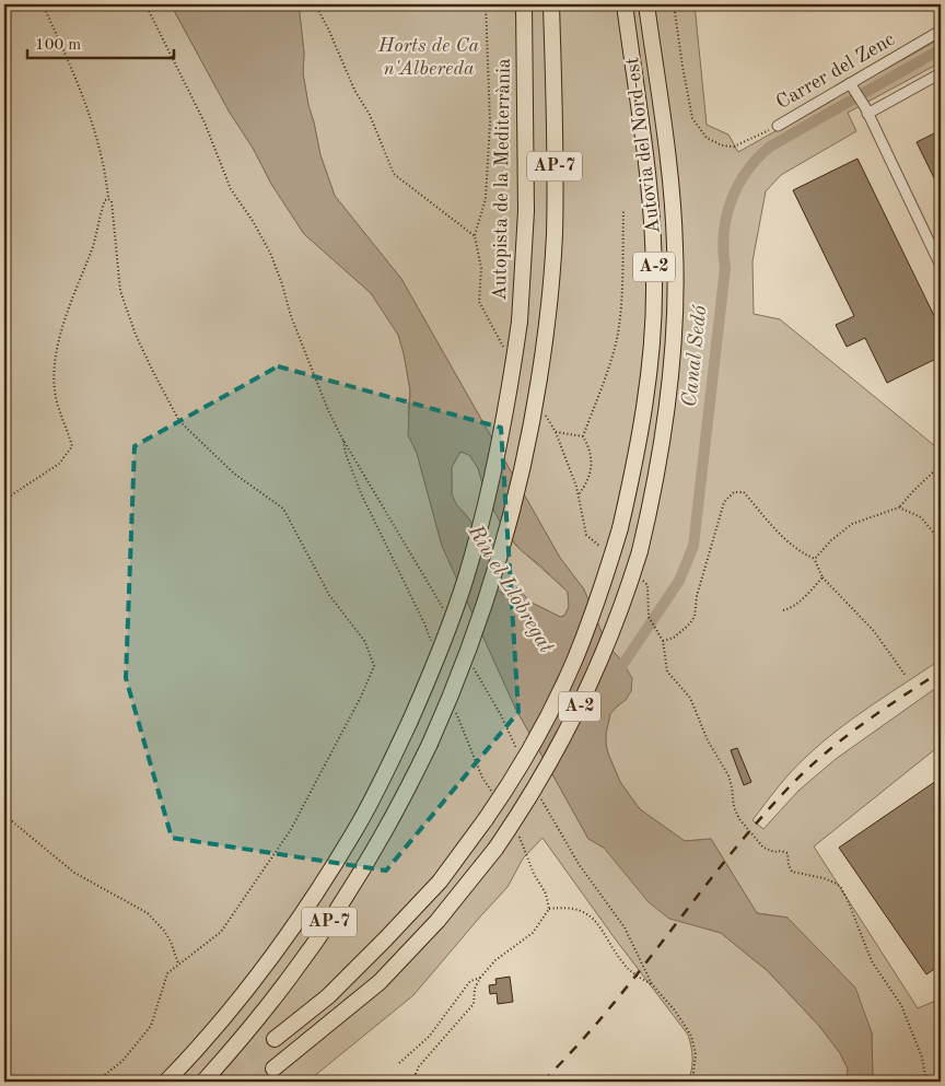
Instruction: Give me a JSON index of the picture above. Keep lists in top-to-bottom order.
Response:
{
  "streets": {
    "highway": [
      "Autovia del Nord-est",
      "AP-7",
      "Autopista de la Mediterrània",
      "A-2"
    ],
    "street": ["Carrer del Zenc"]
  },
  "water": ["Canal Sedó", "Riu el Llobregat"],
  "parks": ["Horts de Ca n'Albereda"],
  "scale_bar": "100 m"
}
